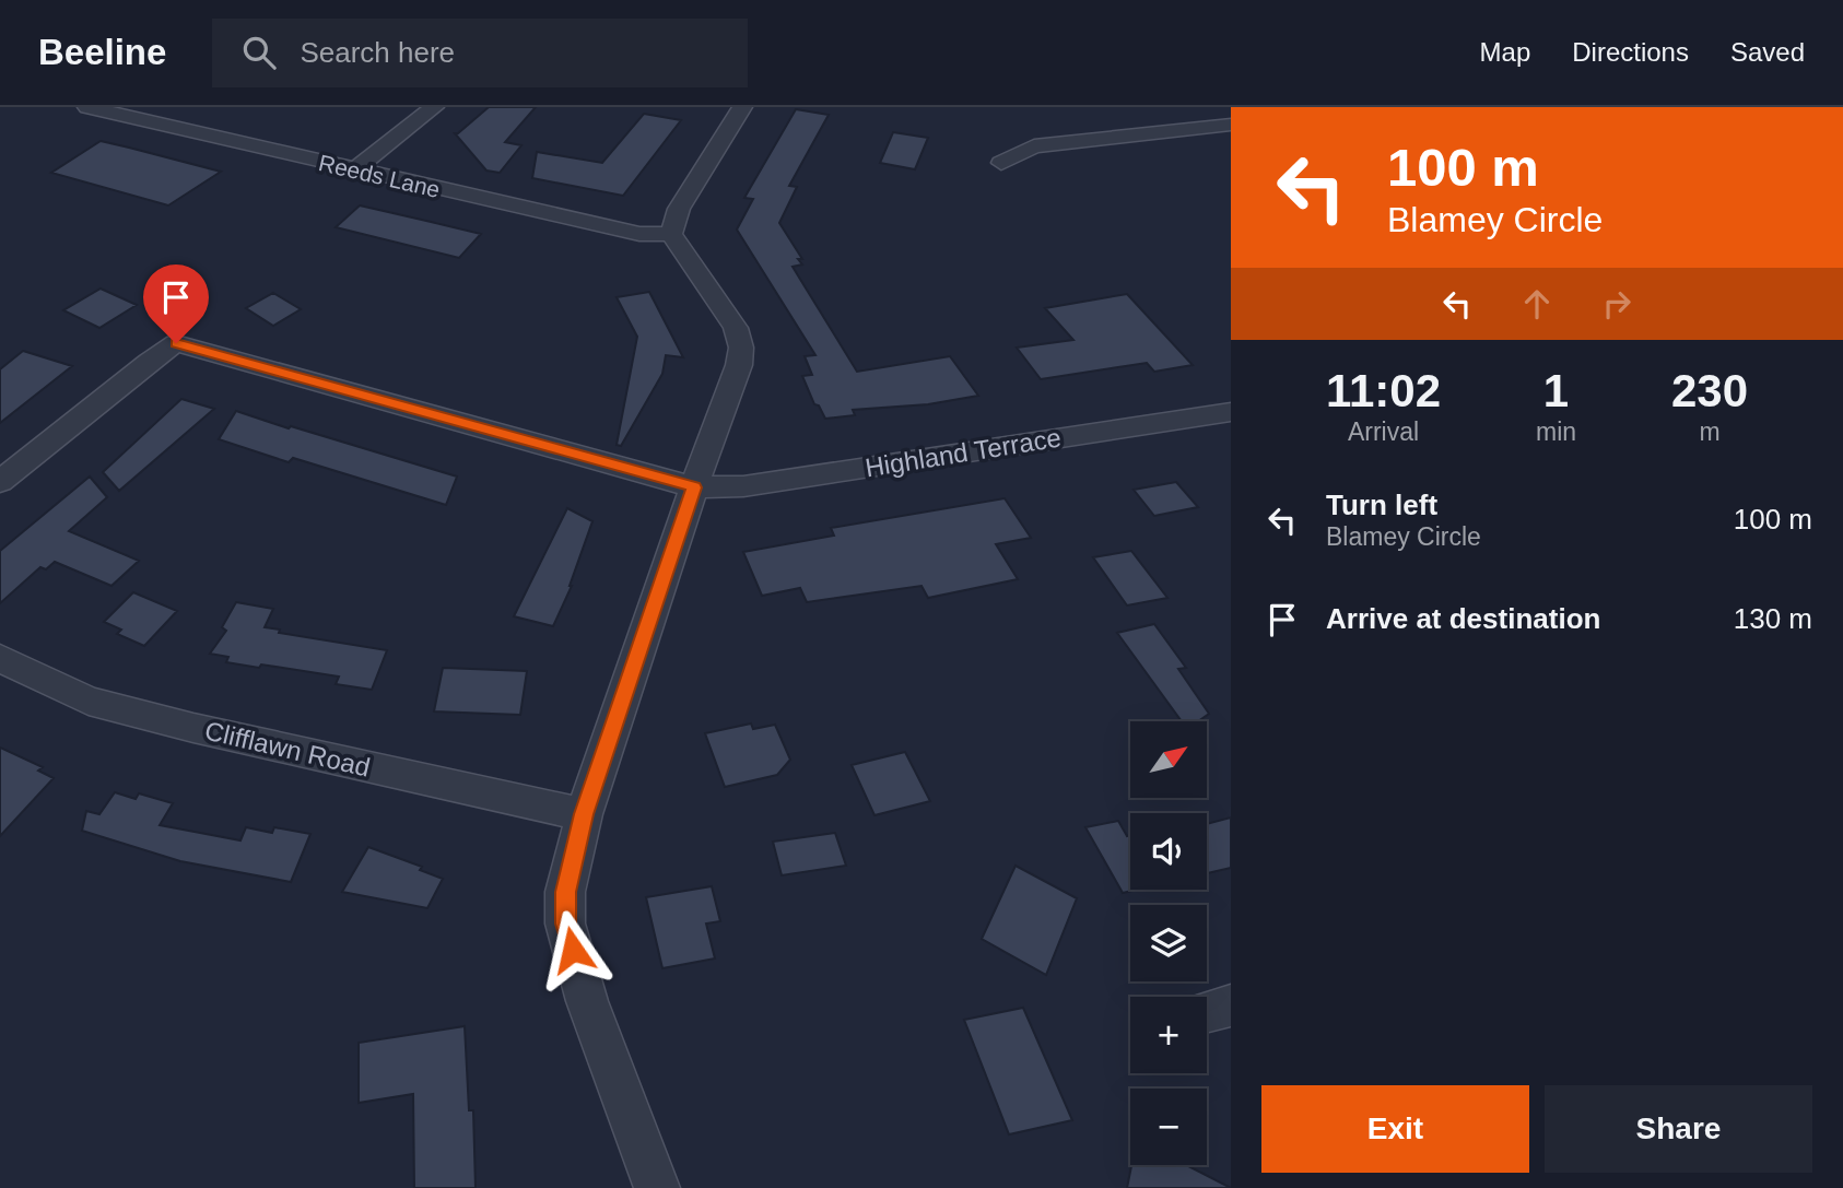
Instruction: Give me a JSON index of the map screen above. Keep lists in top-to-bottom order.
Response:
{
  "streets": {
    "street": ["Reeds Lane", "Highland Terrace", "Clifflawn Road"]
  },
  "north": "top right",
  "page": {
    "header": "Beeline",
    "search": "Search here",
    "nav": ["Map", "Directions", "Saved"],
    "turn": ["100 m", "Blamey Circle"],
    "eta": [
      "11:02",
      "Arrival",
      "1",
      "min",
      "230",
      "m"
    ],
    "list": [
      {
        "name": "Turn left",
        "note": "Blamey Circle",
        "value": "100 m"
      },
      {
        "name": "Arrive at destination",
        "value": "130 m"
      }
    ],
    "map_buttons": ["+", "−"],
    "buttons": ["Exit", "Share"]
  }
}
